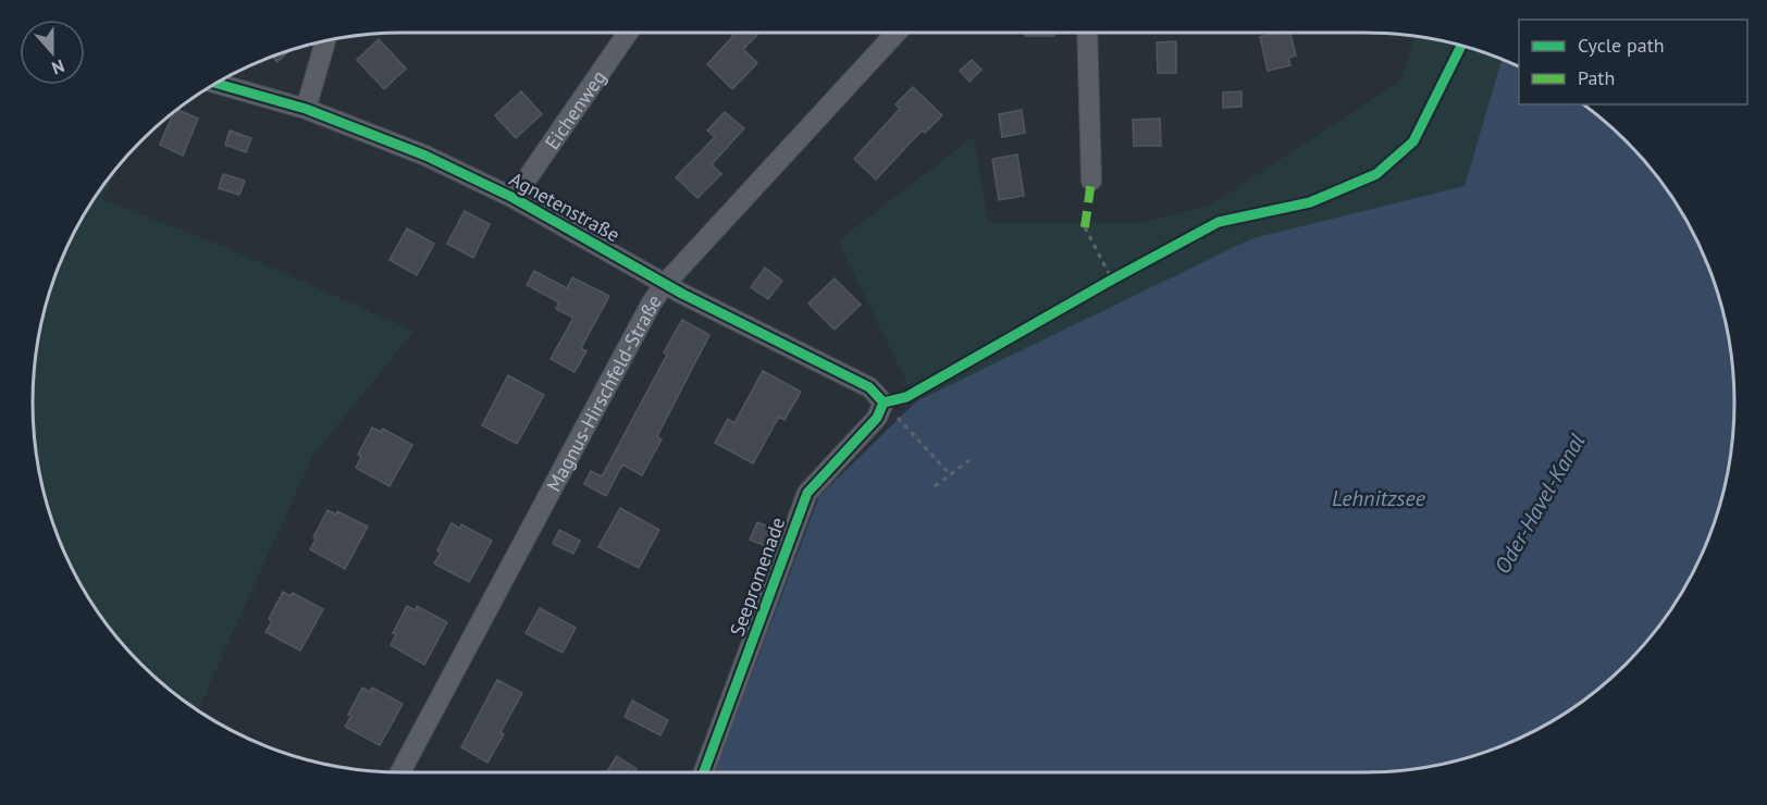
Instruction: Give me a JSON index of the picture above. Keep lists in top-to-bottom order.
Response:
{
  "streets": {
    "street": [
      "Eichenweg",
      "Agnetenstraße",
      "Magnus-Hirschfeld-Straße",
      "Seepromenade"
    ]
  },
  "crossings": [
    ["Eichenweg", "Agnetenstraße"],
    ["Agnetenstraße", "Magnus-Hirschfeld-Straße"],
    ["Agnetenstraße", "Seepromenade"]
  ],
  "water": ["Lehnitzsee", "Oder-Havel-Kanal"],
  "legend": ["Cycle path", "Path"],
  "north": "bottom"
}
